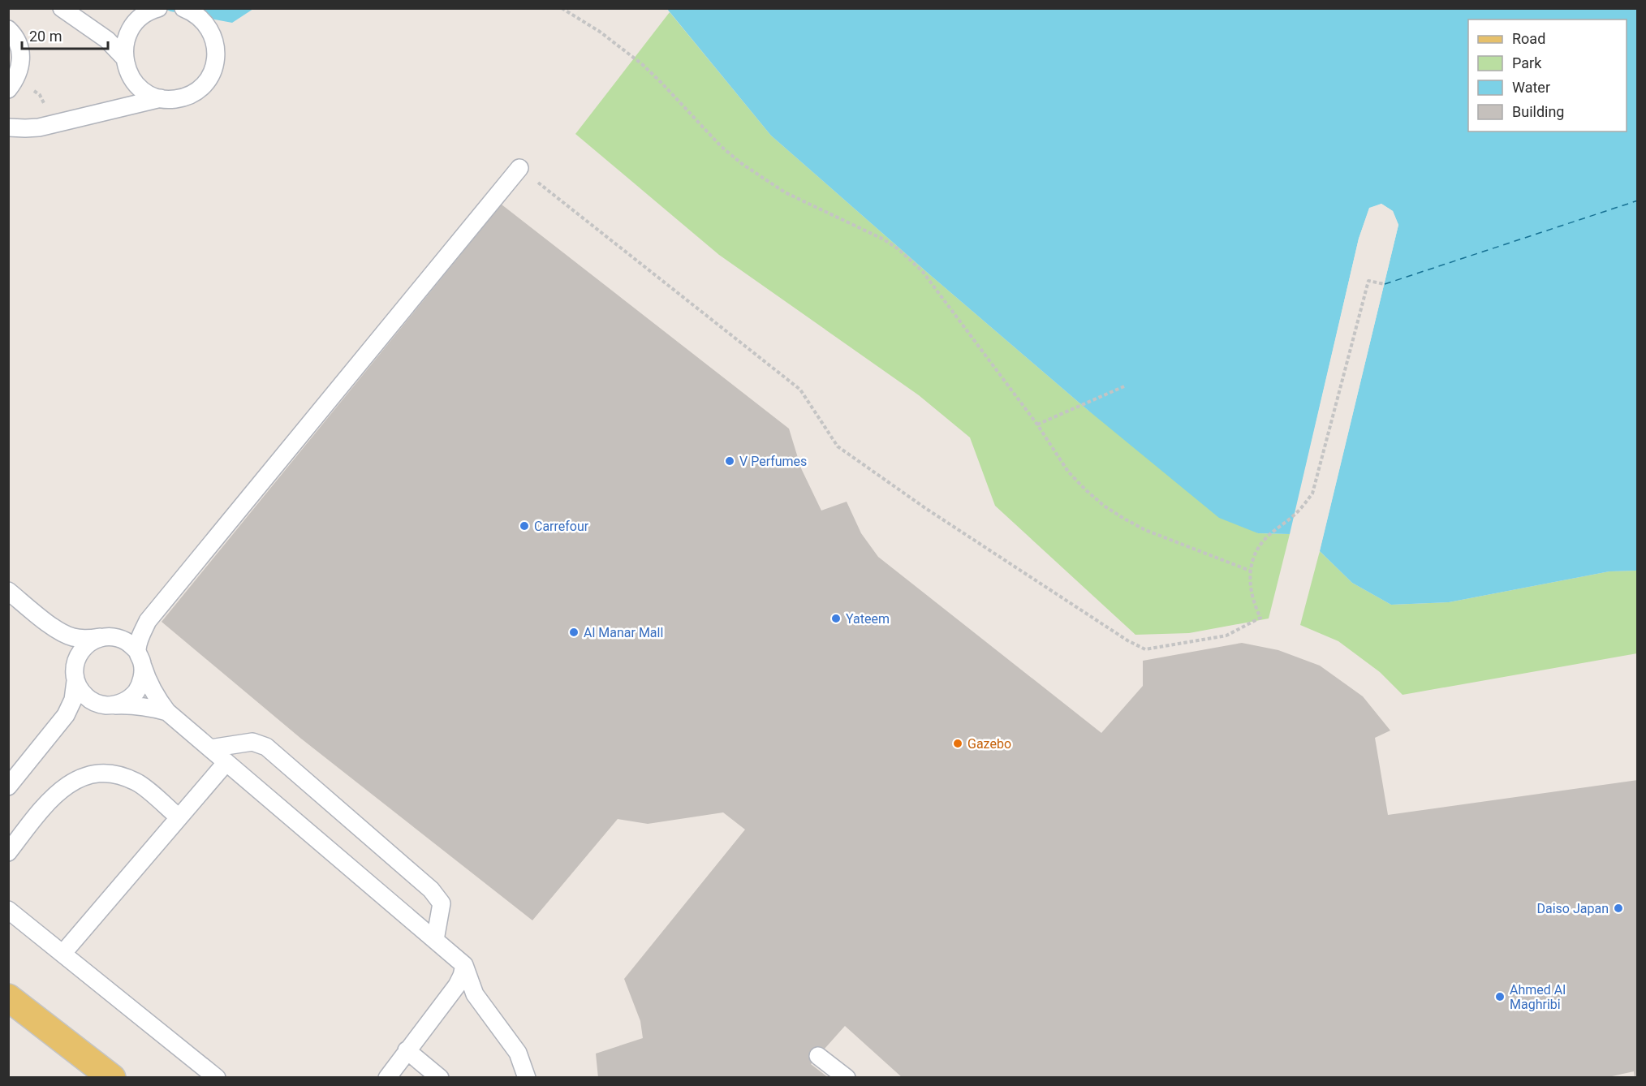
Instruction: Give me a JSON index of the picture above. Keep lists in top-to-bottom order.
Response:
{
  "places": [
    "V Perfumes",
    "Carrefour",
    "Yateem",
    "Al Manar Mall",
    "Gazebo",
    "Daiso Japan",
    "Ahmed Al Maghribi"
  ],
  "legend": [
    "Road",
    "Park",
    "Water",
    "Building"
  ],
  "scale_bar": "20 m"
}
